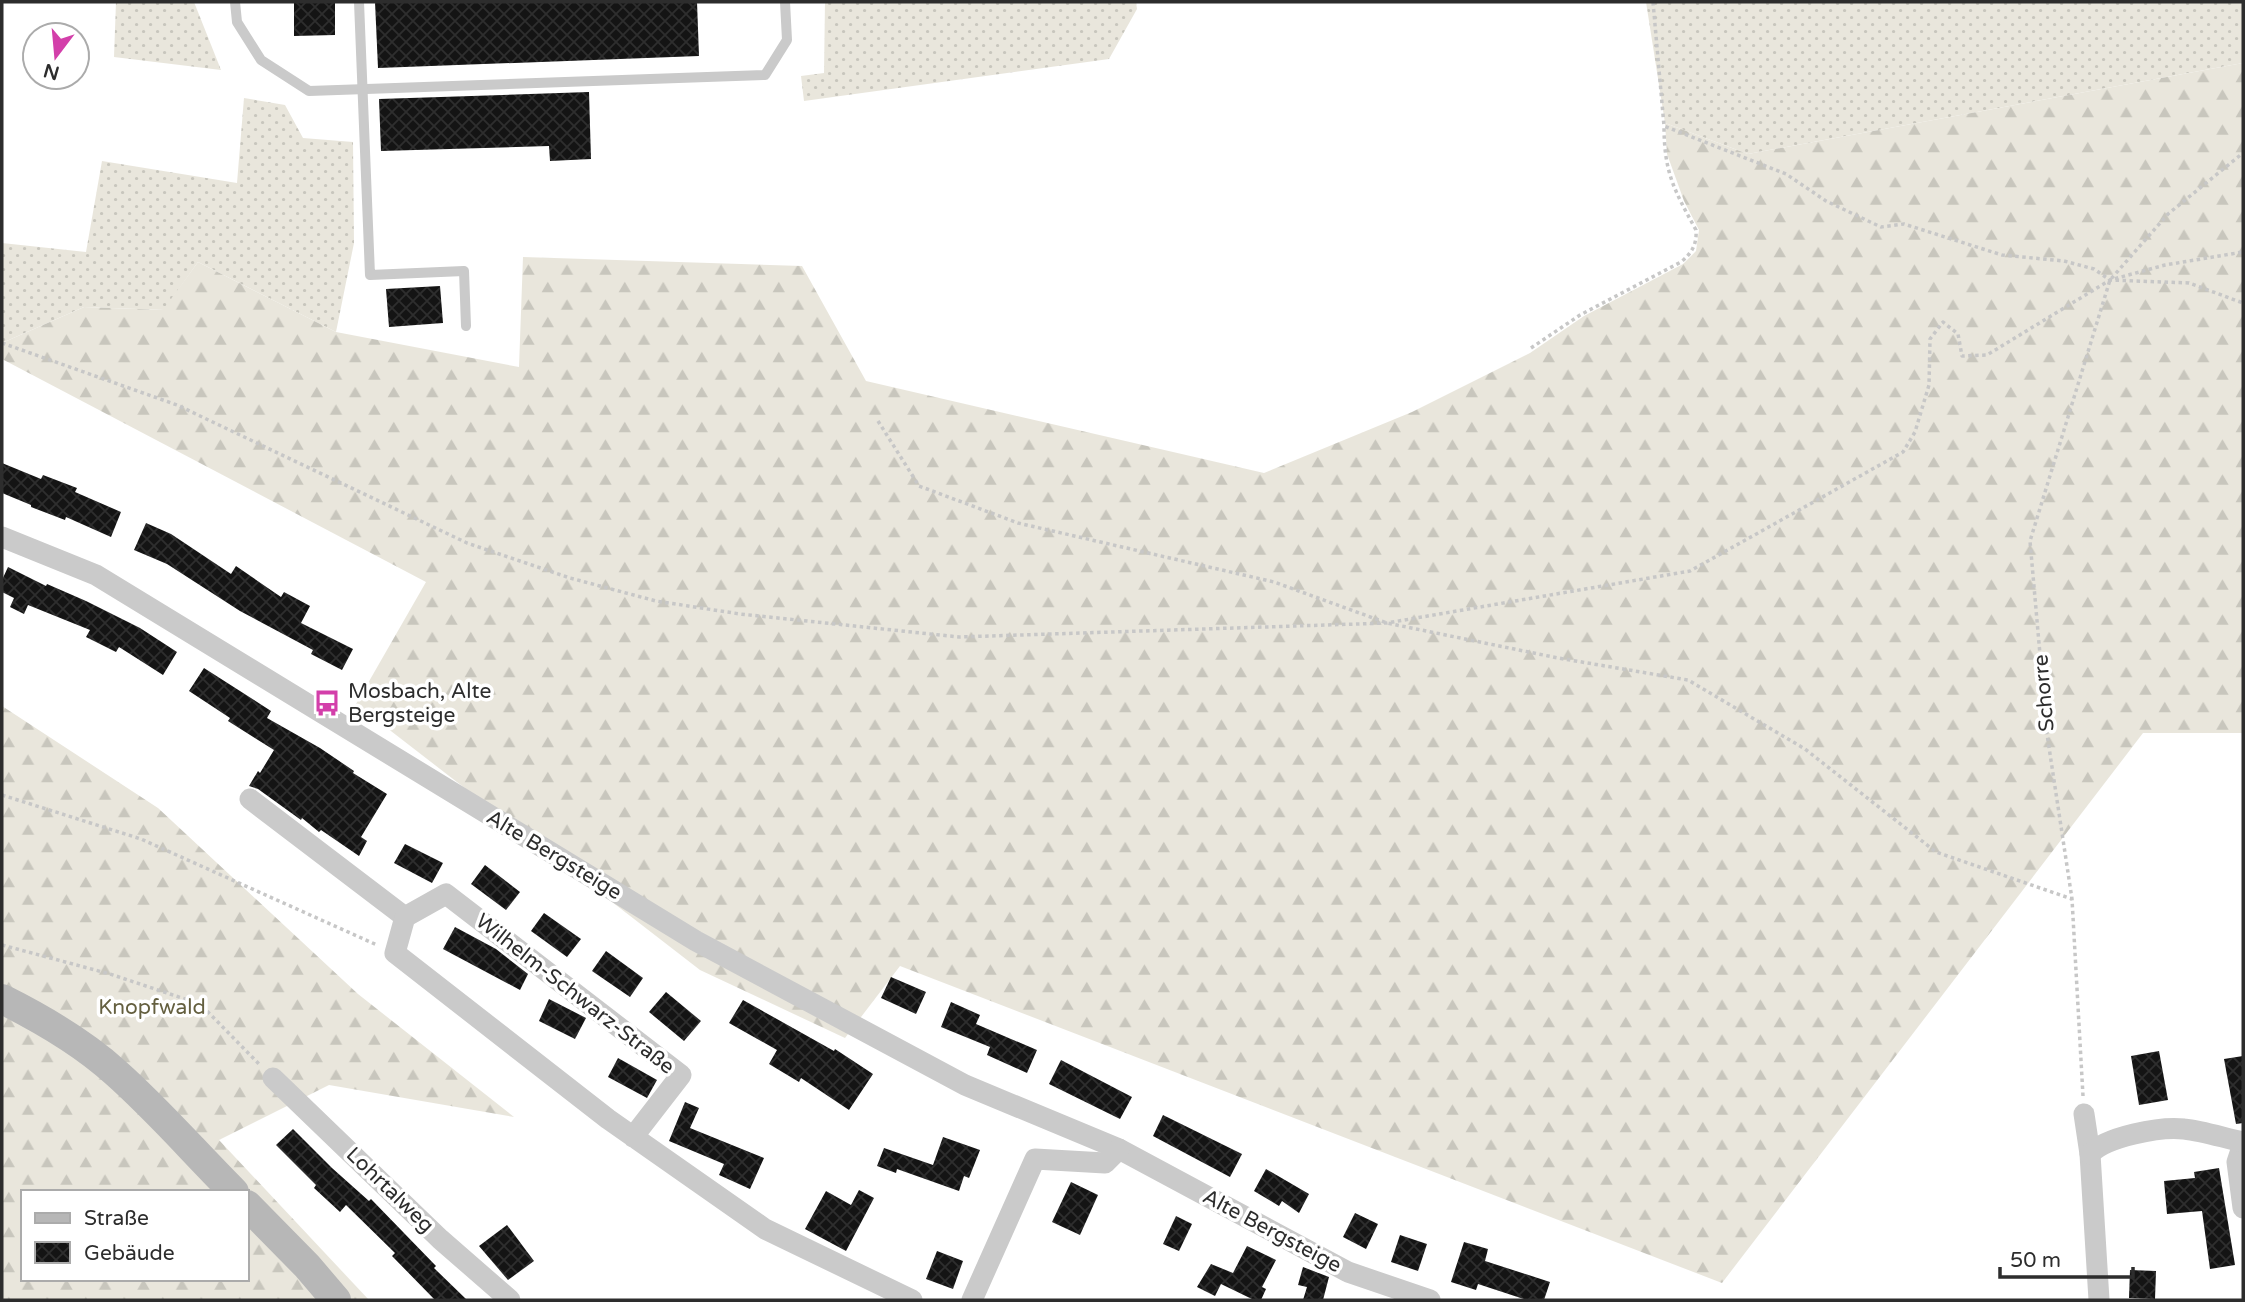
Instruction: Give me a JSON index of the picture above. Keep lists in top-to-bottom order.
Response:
{
  "streets": {
    "street": ["Alte Bergsteige", "Wilhelm-Schwarz-Straße", "Lohrtalweg"],
    "path": ["Schorre"]
  },
  "parks": ["Knopfwald"],
  "places": {
    "bus stop": ["Mosbach, Alte Bergsteige"]
  },
  "legend": ["Straße", "Gebäude"],
  "scale_bar": "50 m",
  "north": "bottom"
}
